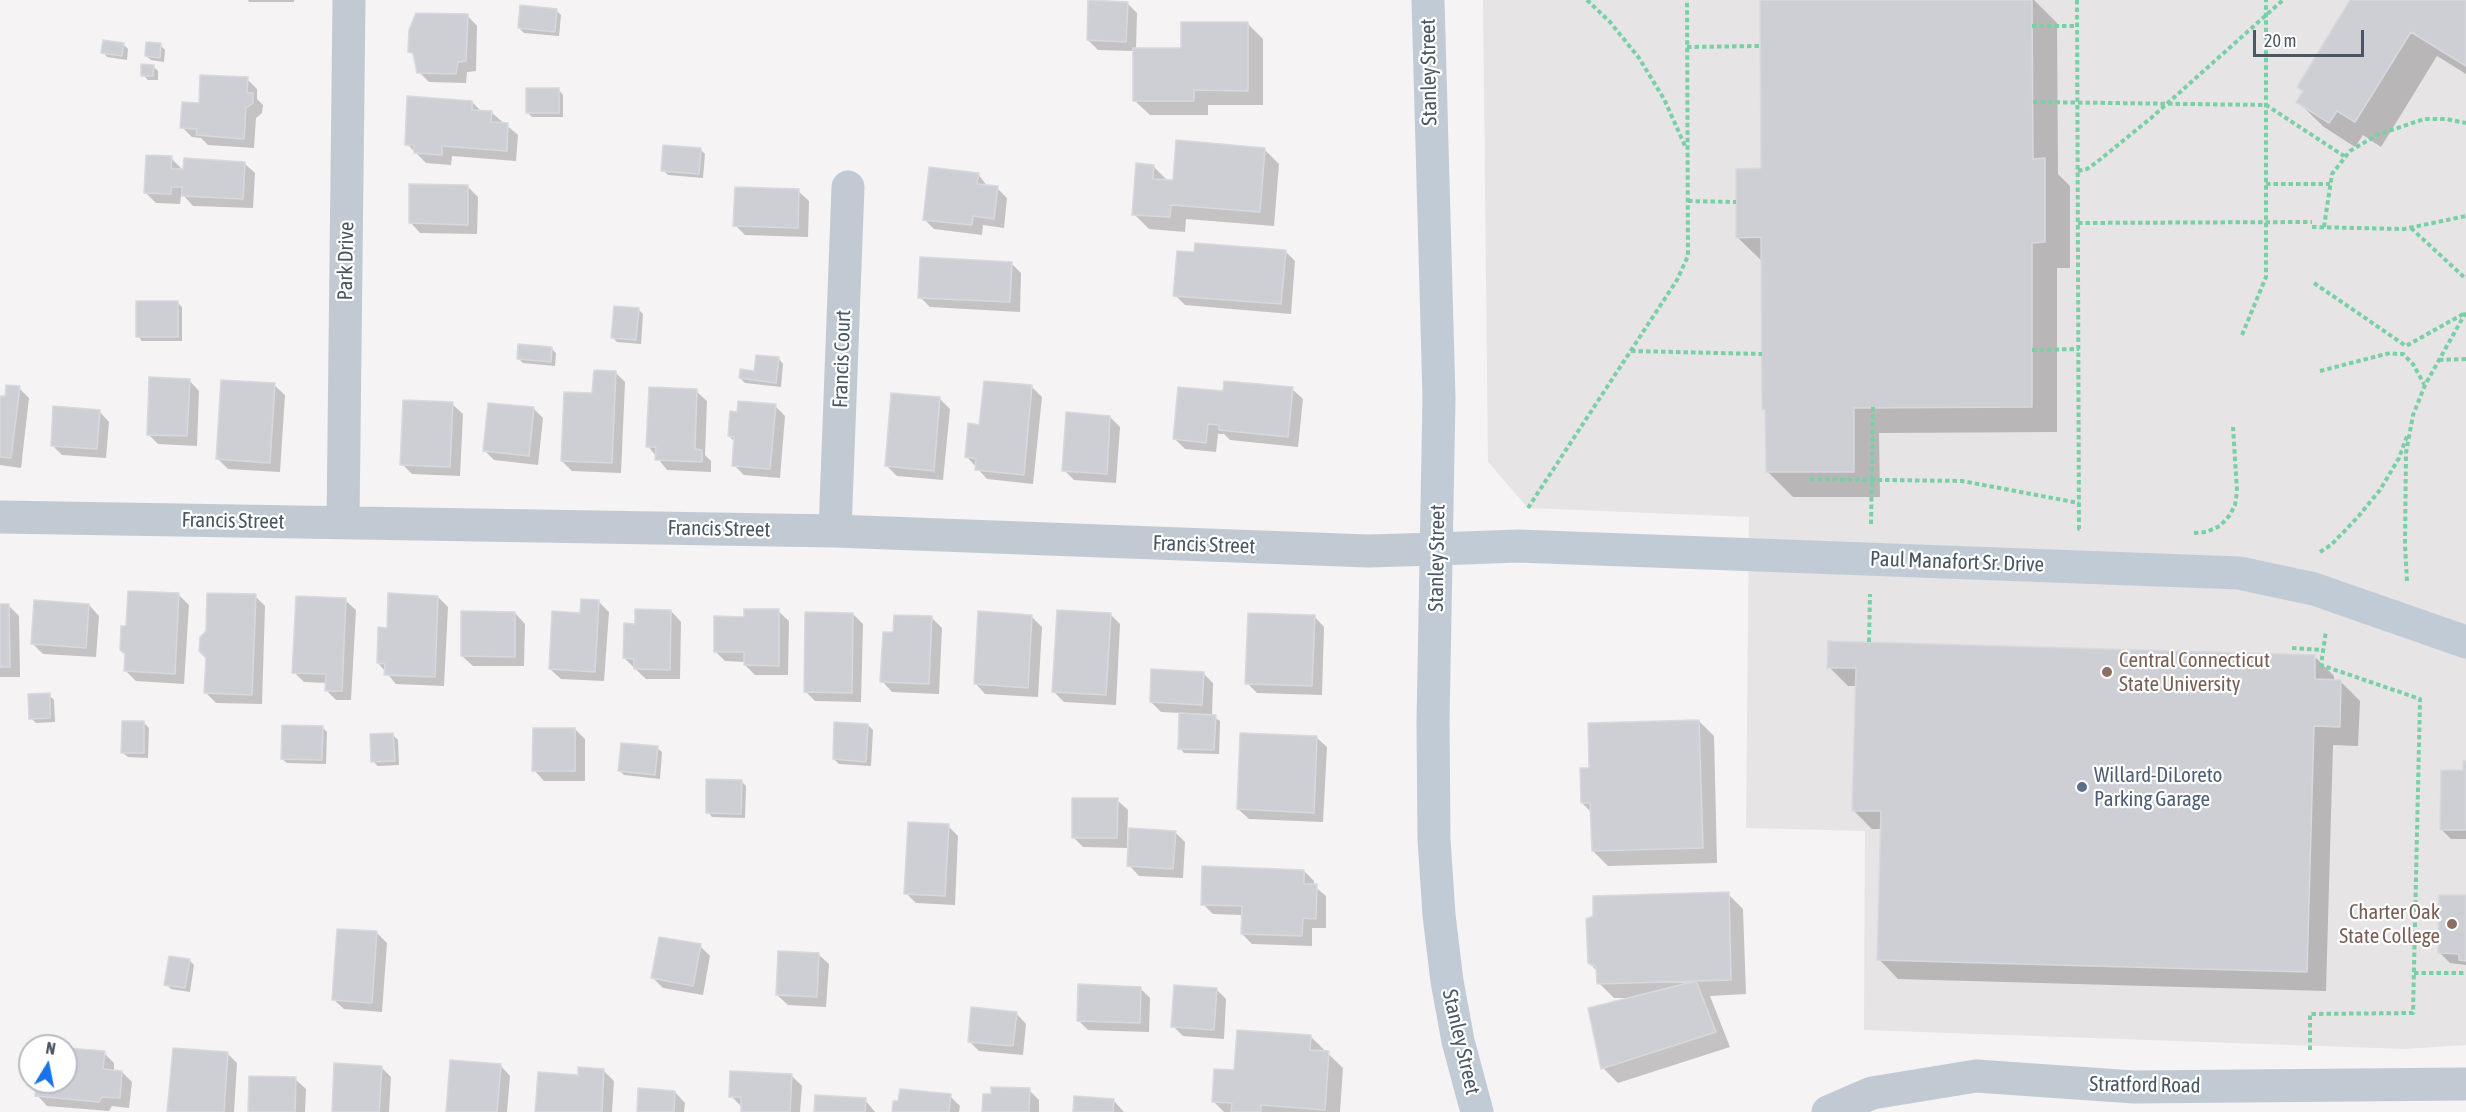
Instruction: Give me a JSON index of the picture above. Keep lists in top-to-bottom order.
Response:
{
  "streets": {
    "main road": ["Stanley Street", "Paul Manafort Sr. Drive"],
    "street": [
      "Park Drive",
      "Francis Court",
      "Francis Street",
      "Stratford Road"
    ]
  },
  "crossings": [
    ["Stanley Street", "Francis Street"],
    ["Stanley Street", "Paul Manafort Sr. Drive"],
    ["Park Drive", "Francis Street"],
    ["Francis Court", "Francis Street"],
    ["Francis Street", "Paul Manafort Sr. Drive"]
  ],
  "places": ["Central Connecticut State University", "Willard-DiLoreto Parking Garage", "Charter Oak State College"],
  "scale_bar": "20 m",
  "north": "top"
}
